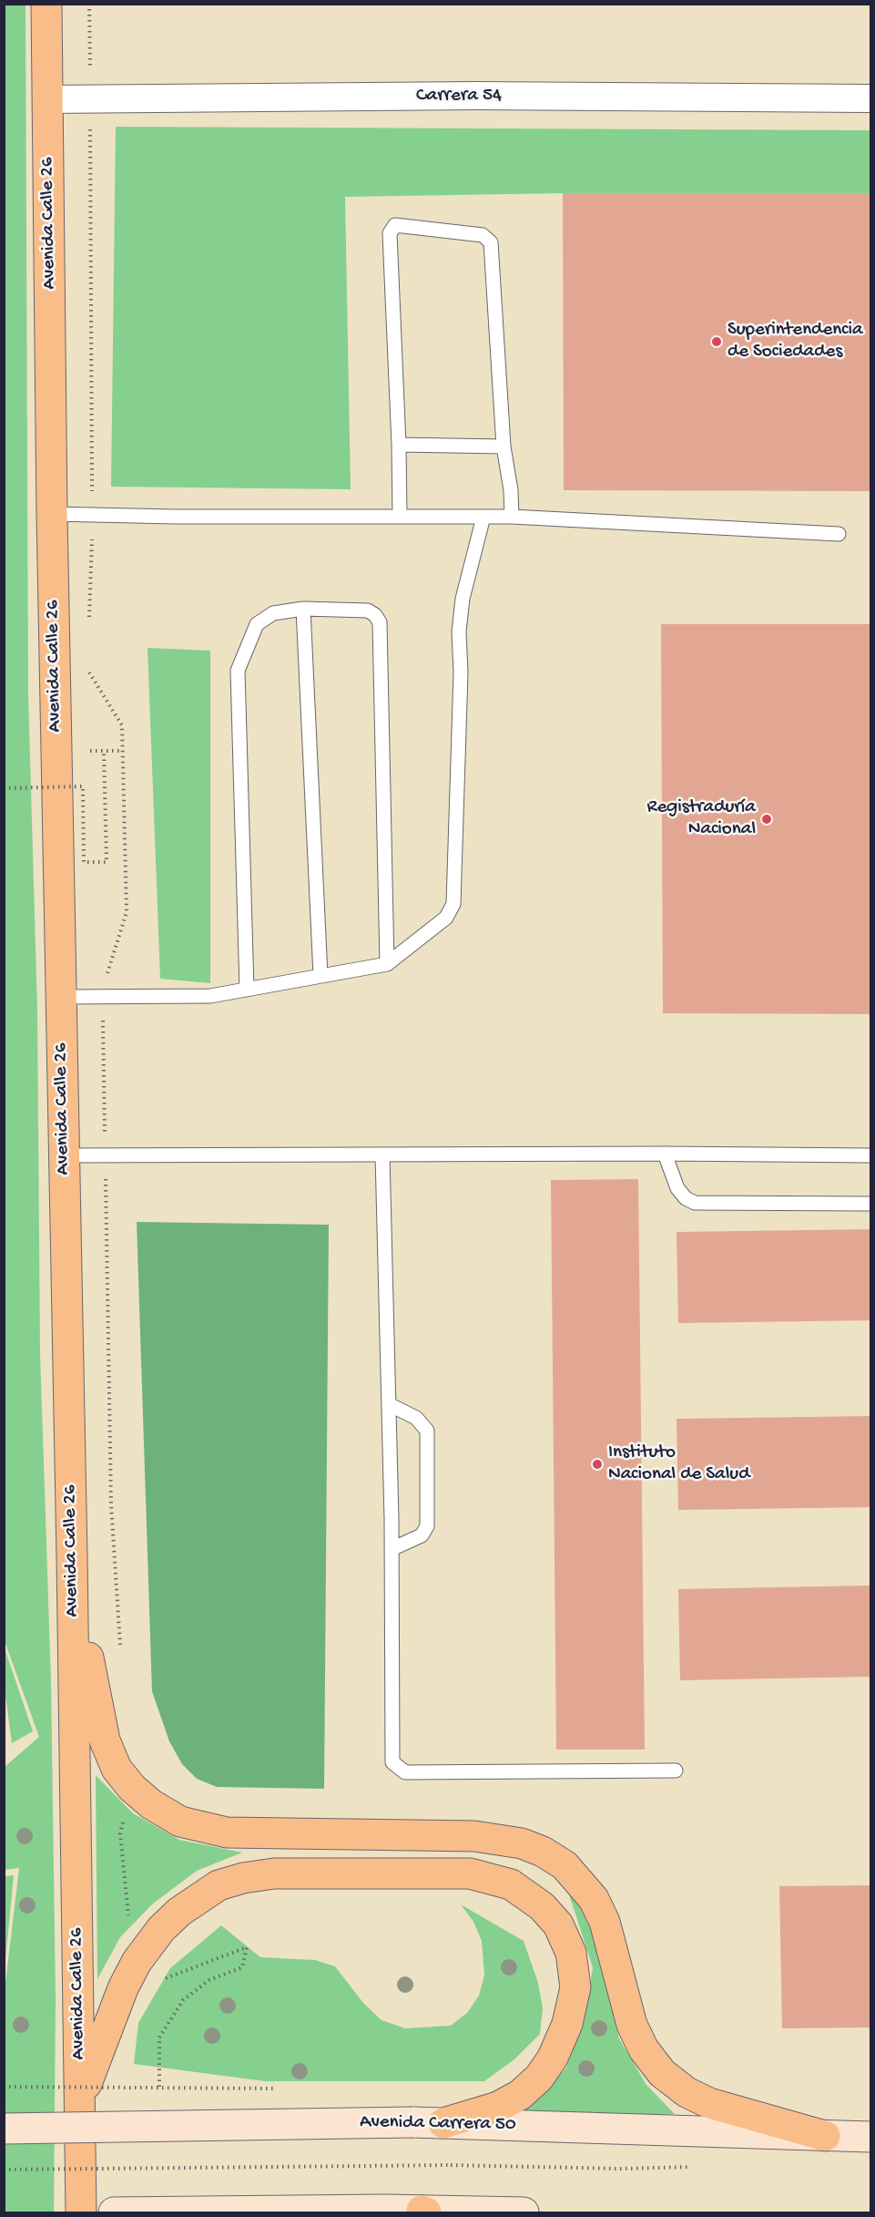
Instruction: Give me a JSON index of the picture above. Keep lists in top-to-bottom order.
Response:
{
  "streets": {
    "main road": ["Avenida Calle 26", "Avenida Carrera 50"],
    "street": ["Carrera 54"]
  },
  "crossings": [
    ["Carrera 54", "Avenida Calle 26"]
  ],
  "places": ["Superintendencia de Sociedades", "Registraduría Nacional", "Instituto Nacional de Salud"]
}
